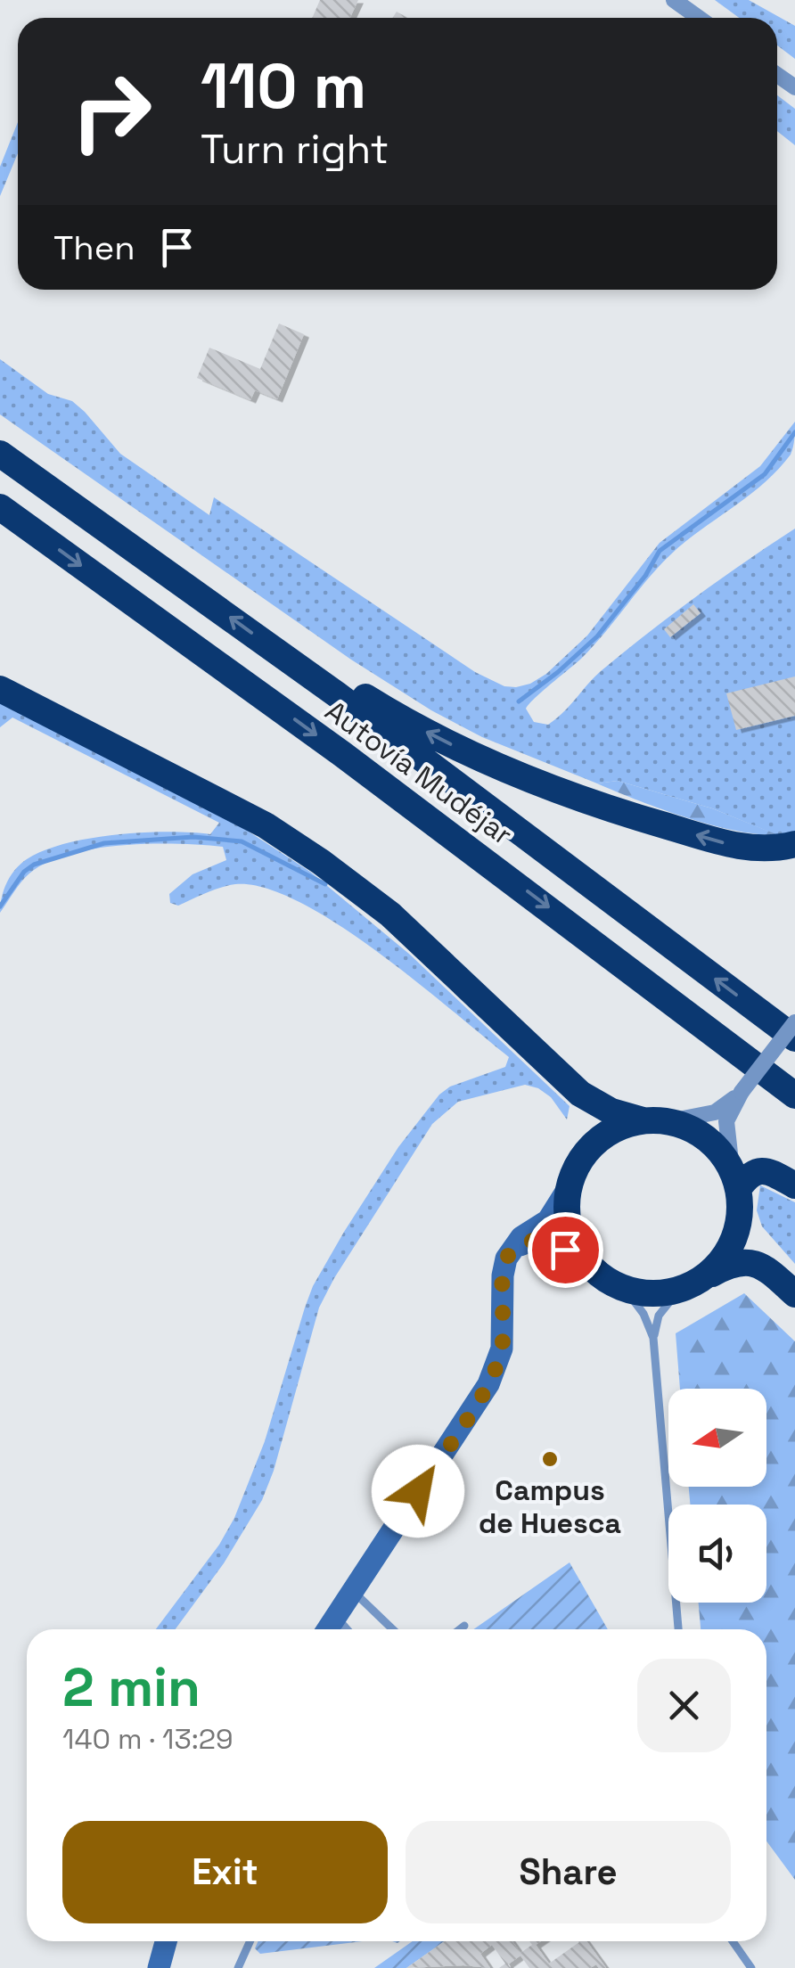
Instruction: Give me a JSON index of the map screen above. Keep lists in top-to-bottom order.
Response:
{
  "streets": {
    "highway": ["Autovía Mudéjar"]
  },
  "places": ["Campus de Huesca"],
  "north": "left",
  "page": {
    "turn": ["110 m", "Turn right"],
    "then": "Then",
    "heading": ["2 min", "140 m · 13:29"],
    "buttons": ["Exit", "Share"]
  }
}
